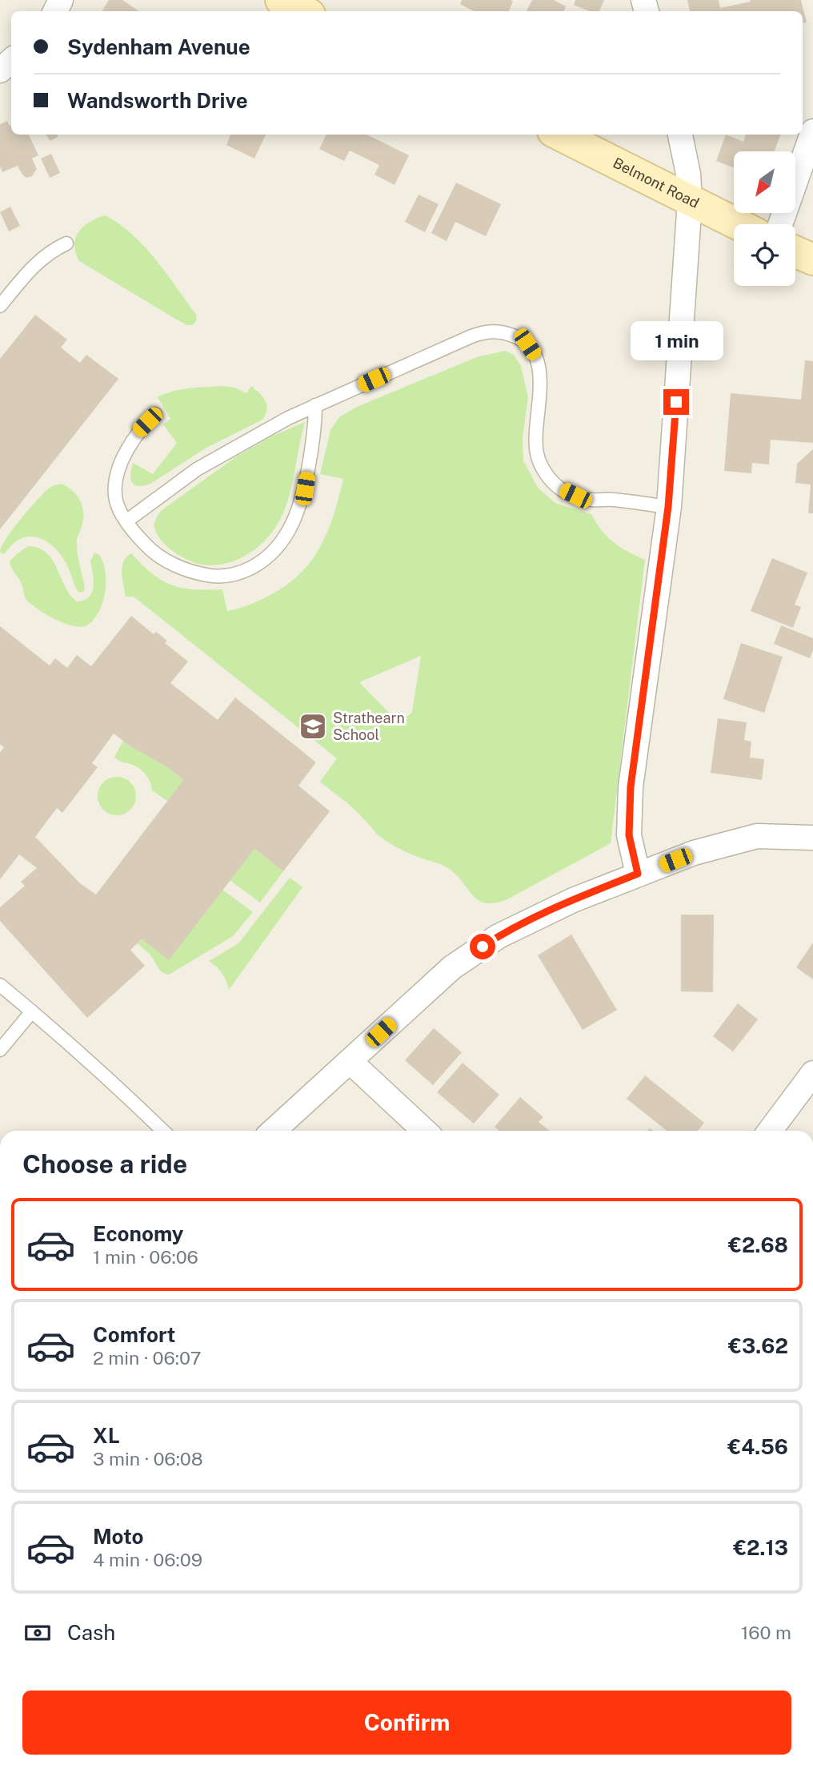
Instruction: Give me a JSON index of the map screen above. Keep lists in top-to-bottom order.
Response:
{
  "streets": {
    "main road": ["Belmont Road"]
  },
  "places": {
    "school or university": ["Strathearn School"]
  },
  "north": "bottom left",
  "page": {
    "banner": ["Sydenham Avenue", "Wandsworth Drive"],
    "bubble": "1 min",
    "heading": "Choose a ride",
    "list": [
      {
        "name": "Economy",
        "note": "1 min · 06:06",
        "value": "€2.68"
      },
      {
        "name": "Comfort",
        "note": "2 min · 06:07",
        "value": "€3.62"
      },
      {
        "name": "XL",
        "note": "3 min · 06:08",
        "value": "€4.56"
      },
      {
        "name": "Moto",
        "note": "4 min · 06:09",
        "value": "€2.13"
      }
    ],
    "pay": ["Cash", "160 m"],
    "buttons": "Confirm"
  }
}
